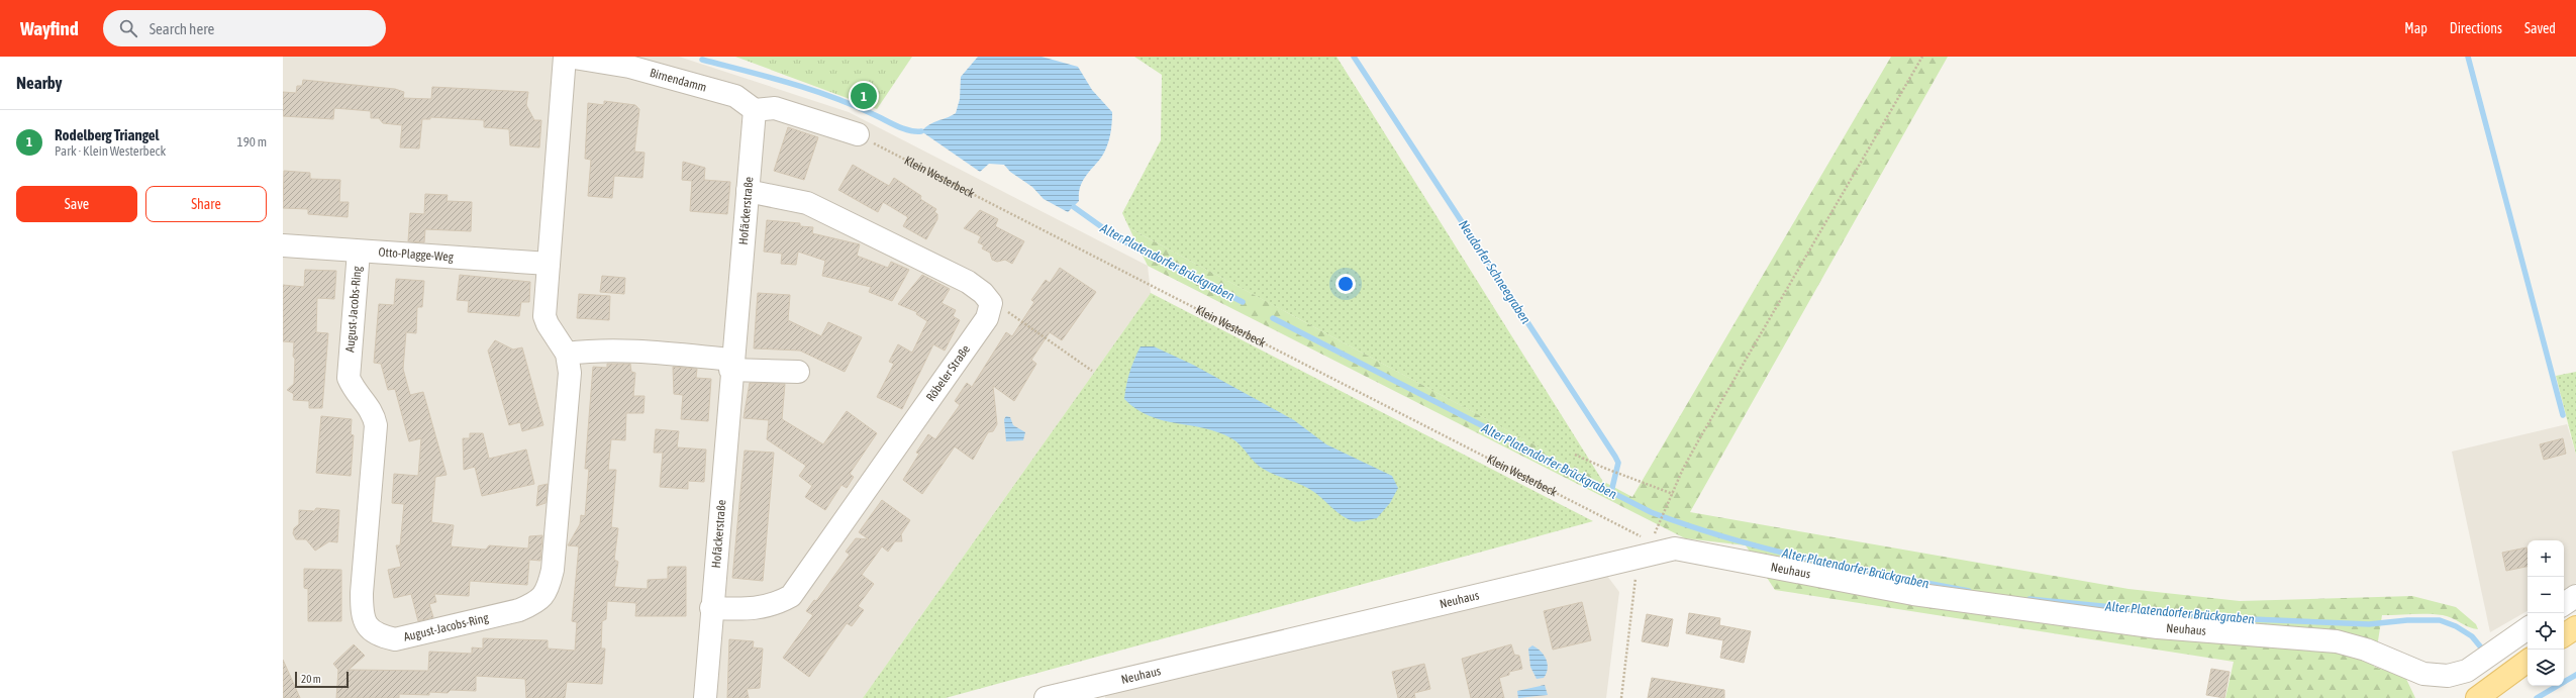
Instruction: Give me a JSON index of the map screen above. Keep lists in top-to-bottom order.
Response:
{
  "streets": {
    "street": [
      "Birnendamm",
      "Hofäckerstraße",
      "Otto-Plagge-Weg",
      "August-Jacobs-Ring",
      "Röbeler Straße",
      "Neuhaus"
    ],
    "path": ["Klein Westerbeck"]
  },
  "crossings": [
    ["Birnendamm", "Hofäckerstraße"],
    ["Birnendamm", "August-Jacobs-Ring"],
    ["Hofäckerstraße", "Röbeler Straße"],
    ["Otto-Plagge-Weg", "August-Jacobs-Ring"]
  ],
  "water": ["Alter Platendorfer Brückgraben", "Neudorfer Schneegraben"],
  "scale_bar": "20 m",
  "page": {
    "header": "Wayfind",
    "search": "Search here",
    "nav": ["Map", "Directions", "Saved"],
    "heading": "Nearby",
    "pins": "1",
    "list": [
      {
        "mark": "1",
        "name": "Rodelberg Triangel",
        "note": "Park · Klein Westerbeck",
        "value": "190 m"
      }
    ],
    "buttons": ["Save", "Share"],
    "map_buttons": ["+", "−"],
    "scale": "20 m"
  }
}
